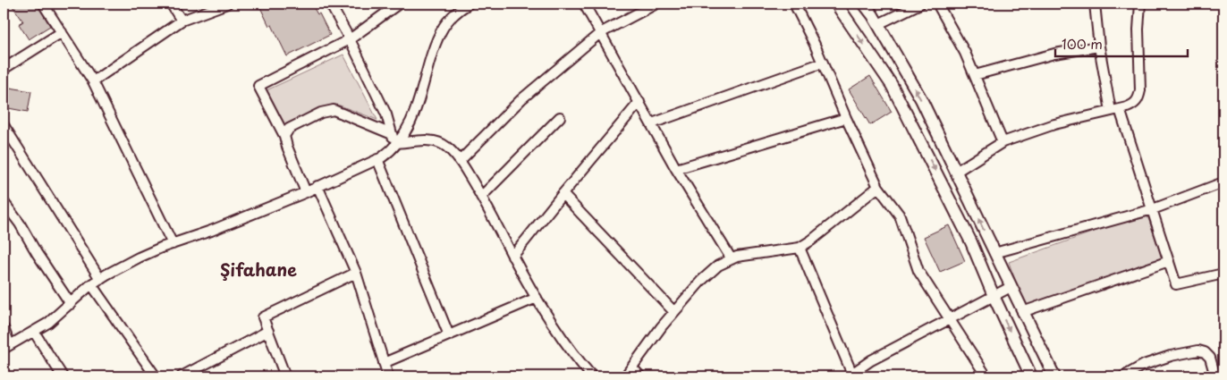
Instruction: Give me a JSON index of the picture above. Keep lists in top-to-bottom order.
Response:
{
  "districts": ["Şifahane"],
  "scale_bar": "100 m"
}
